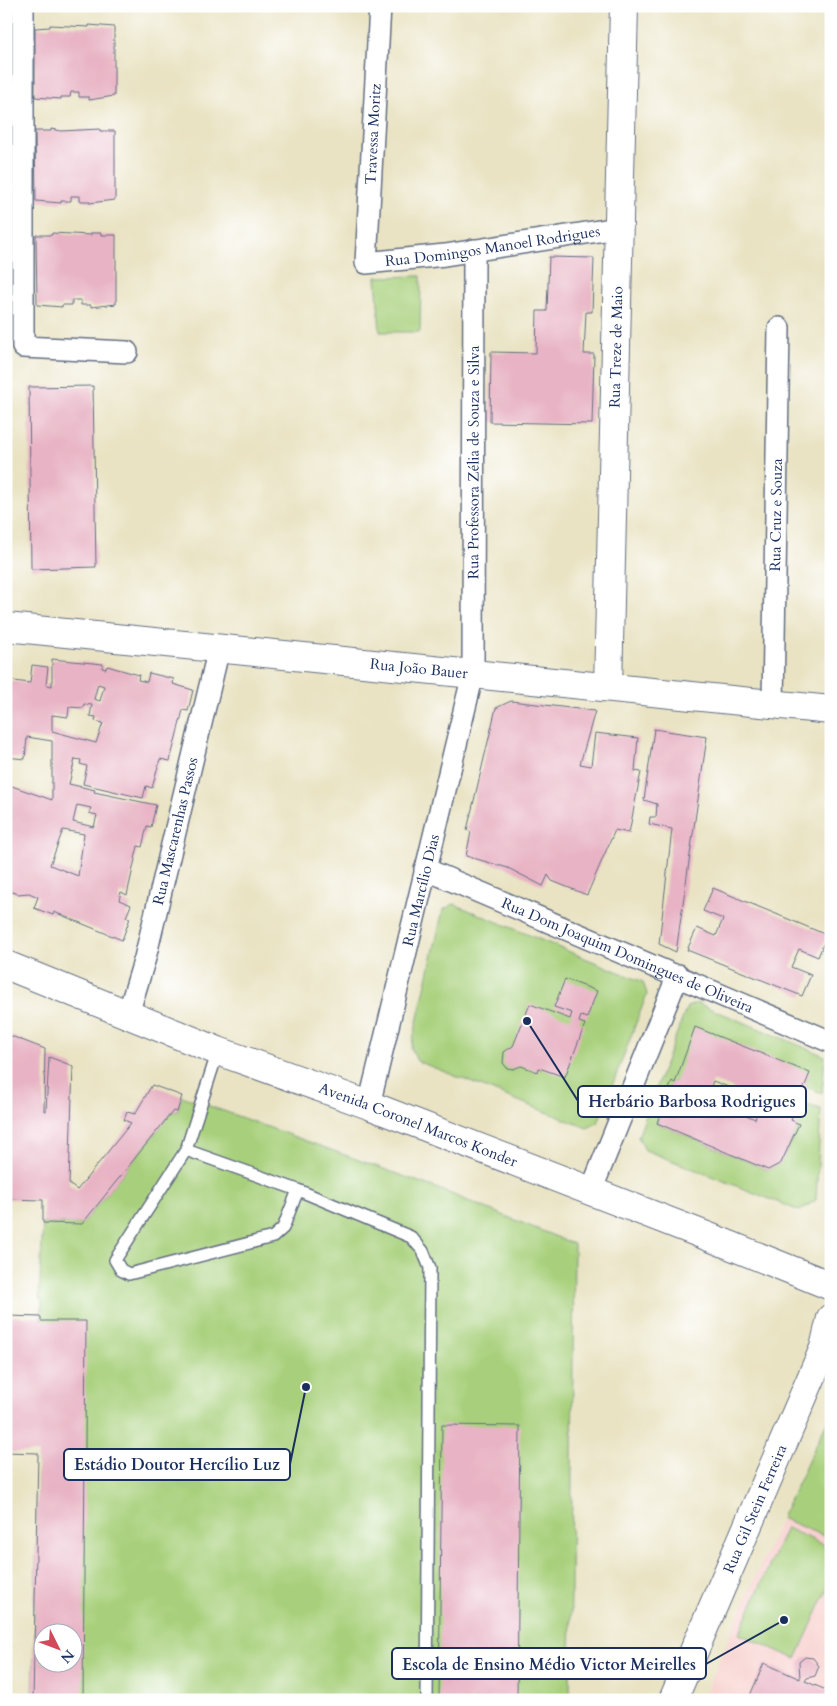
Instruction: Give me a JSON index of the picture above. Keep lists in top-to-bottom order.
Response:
{
  "streets": {
    "street": [
      "Travessa Moritz",
      "Rua Domingos Manoel Rodrigues",
      "Rua Treze de Maio",
      "Rua Professora Zélia de Souza e Silva",
      "Rua Cruz e Souza",
      "Rua João Bauer",
      "Rua Mascarenhas Passos",
      "Rua Marcílio Dias",
      "Rua Dom Joaquim Domingues de Oliveira",
      "Avenida Coronel Marcos Konder",
      "Rua Gil Stein Ferreira"
    ]
  },
  "crossings": [
    ["Travessa Moritz", "Rua Domingos Manoel Rodrigues"],
    ["Rua Domingos Manoel Rodrigues", "Rua Treze de Maio"],
    ["Rua Domingos Manoel Rodrigues", "Rua Professora Zélia de Souza e Silva"],
    ["Rua Treze de Maio", "Rua João Bauer"],
    ["Rua Professora Zélia de Souza e Silva", "Rua João Bauer"],
    ["Rua Professora Zélia de Souza e Silva", "Rua Marcílio Dias"],
    ["Rua Cruz e Souza", "Rua João Bauer"],
    ["Rua João Bauer", "Rua Mascarenhas Passos"],
    ["Rua João Bauer", "Rua Marcílio Dias"],
    ["Rua Mascarenhas Passos", "Avenida Coronel Marcos Konder"],
    ["Rua Marcílio Dias", "Rua Dom Joaquim Domingues de Oliveira"],
    ["Rua Marcílio Dias", "Avenida Coronel Marcos Konder"]
  ],
  "places": ["Herbário Barbosa Rodrigues", "Estádio Doutor Hercílio Luz", "Escola de Ensino Médio Victor Meirelles"],
  "north": "bottom right"
}
